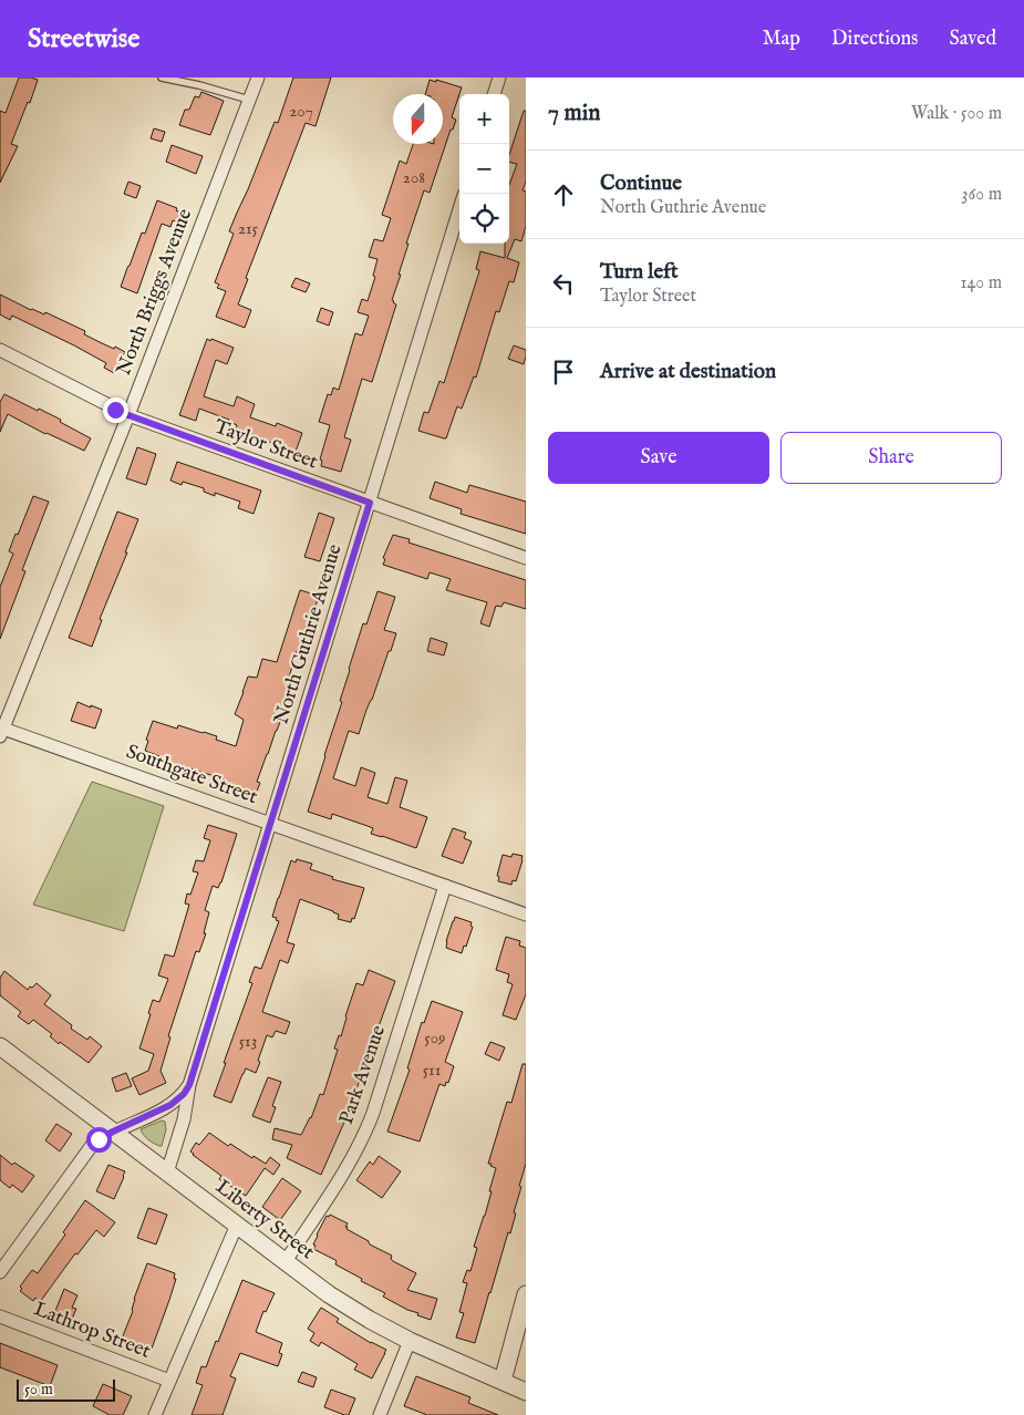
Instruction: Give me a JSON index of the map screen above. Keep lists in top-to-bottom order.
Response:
{
  "streets": {
    "street": [
      "North Briggs Avenue",
      "Taylor Street",
      "North Guthrie Avenue",
      "Southgate Street",
      "Park Avenue",
      "Liberty Street",
      "Lathrop Street"
    ]
  },
  "crossings": [
    ["North Briggs Avenue", "Taylor Street"],
    ["North Briggs Avenue", "Southgate Street"],
    ["Taylor Street", "North Guthrie Avenue"],
    ["North Guthrie Avenue", "Southgate Street"],
    ["North Guthrie Avenue", "Liberty Street"],
    ["Southgate Street", "Park Avenue"],
    ["Park Avenue", "Liberty Street"]
  ],
  "house_numbers": [
    "207",
    "208",
    "215",
    "509",
    "513",
    "511"
  ],
  "scale_bar": "50 m",
  "north": "bottom",
  "page": {
    "header": "Streetwise",
    "nav": ["Map", "Directions", "Saved"],
    "heading": ["7 min", "Walk · 500 m"],
    "map_buttons": ["+", "−"],
    "list": [
      ["Continue", "North Guthrie Avenue", "360 m"],
      ["Turn left", "Taylor Street", "140 m"],
      "Arrive at destination"
    ],
    "buttons": ["Save", "Share"],
    "scale": "50 m"
  }
}
